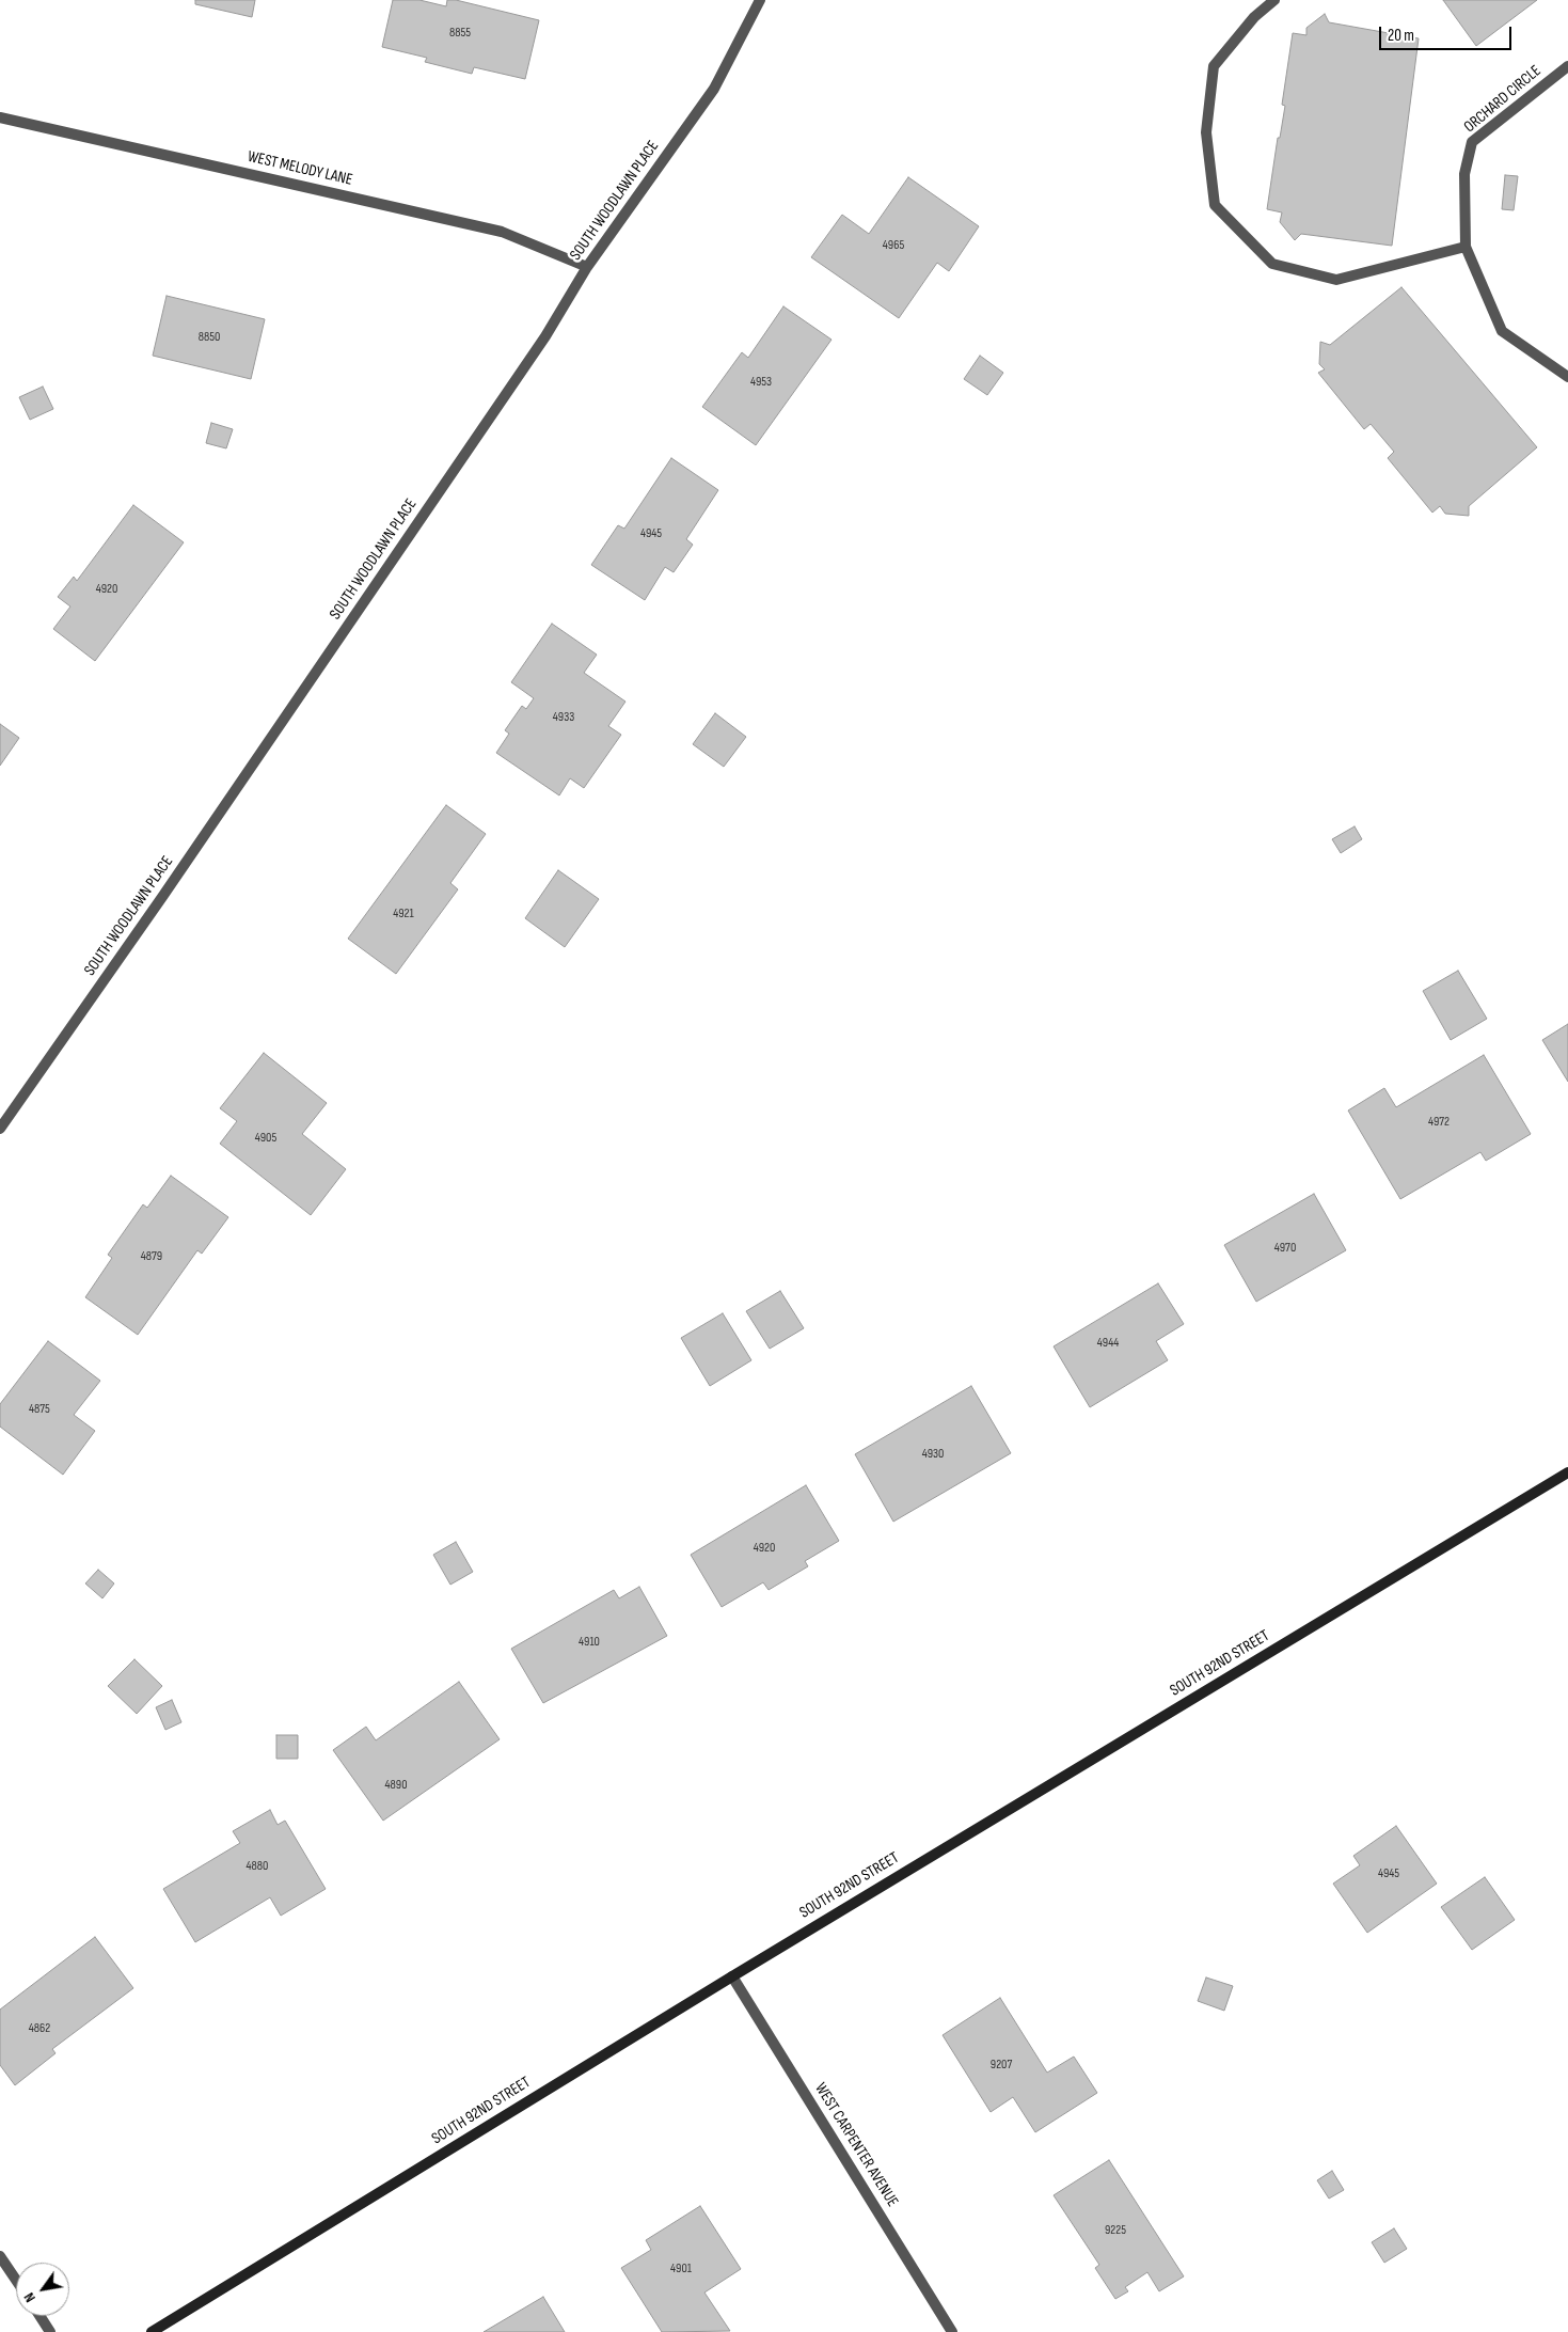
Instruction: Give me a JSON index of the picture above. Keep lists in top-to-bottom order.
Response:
{
  "streets": {
    "main road": ["SOUTH 92ND STREET"],
    "street": [
      "ORCHARD CIRCLE",
      "WEST MELODY LANE",
      "SOUTH WOODLAWN PLACE",
      "WEST CARPENTER AVENUE"
    ]
  },
  "crossings": [
    ["WEST MELODY LANE", "SOUTH WOODLAWN PLACE"],
    ["SOUTH 92ND STREET", "WEST CARPENTER AVENUE"]
  ],
  "house_numbers": [
    "8855",
    "4965",
    "8850",
    "4953",
    "4945",
    "4920",
    "4933",
    "4921",
    "4972",
    "4905",
    "4970",
    "4879",
    "4944",
    "4875",
    "4930",
    "4920",
    "4910",
    "4890",
    "4880",
    "4945",
    "4862",
    "9207",
    "9225",
    "4901"
  ],
  "scale_bar": "20 m",
  "north": "bottom left"
}
